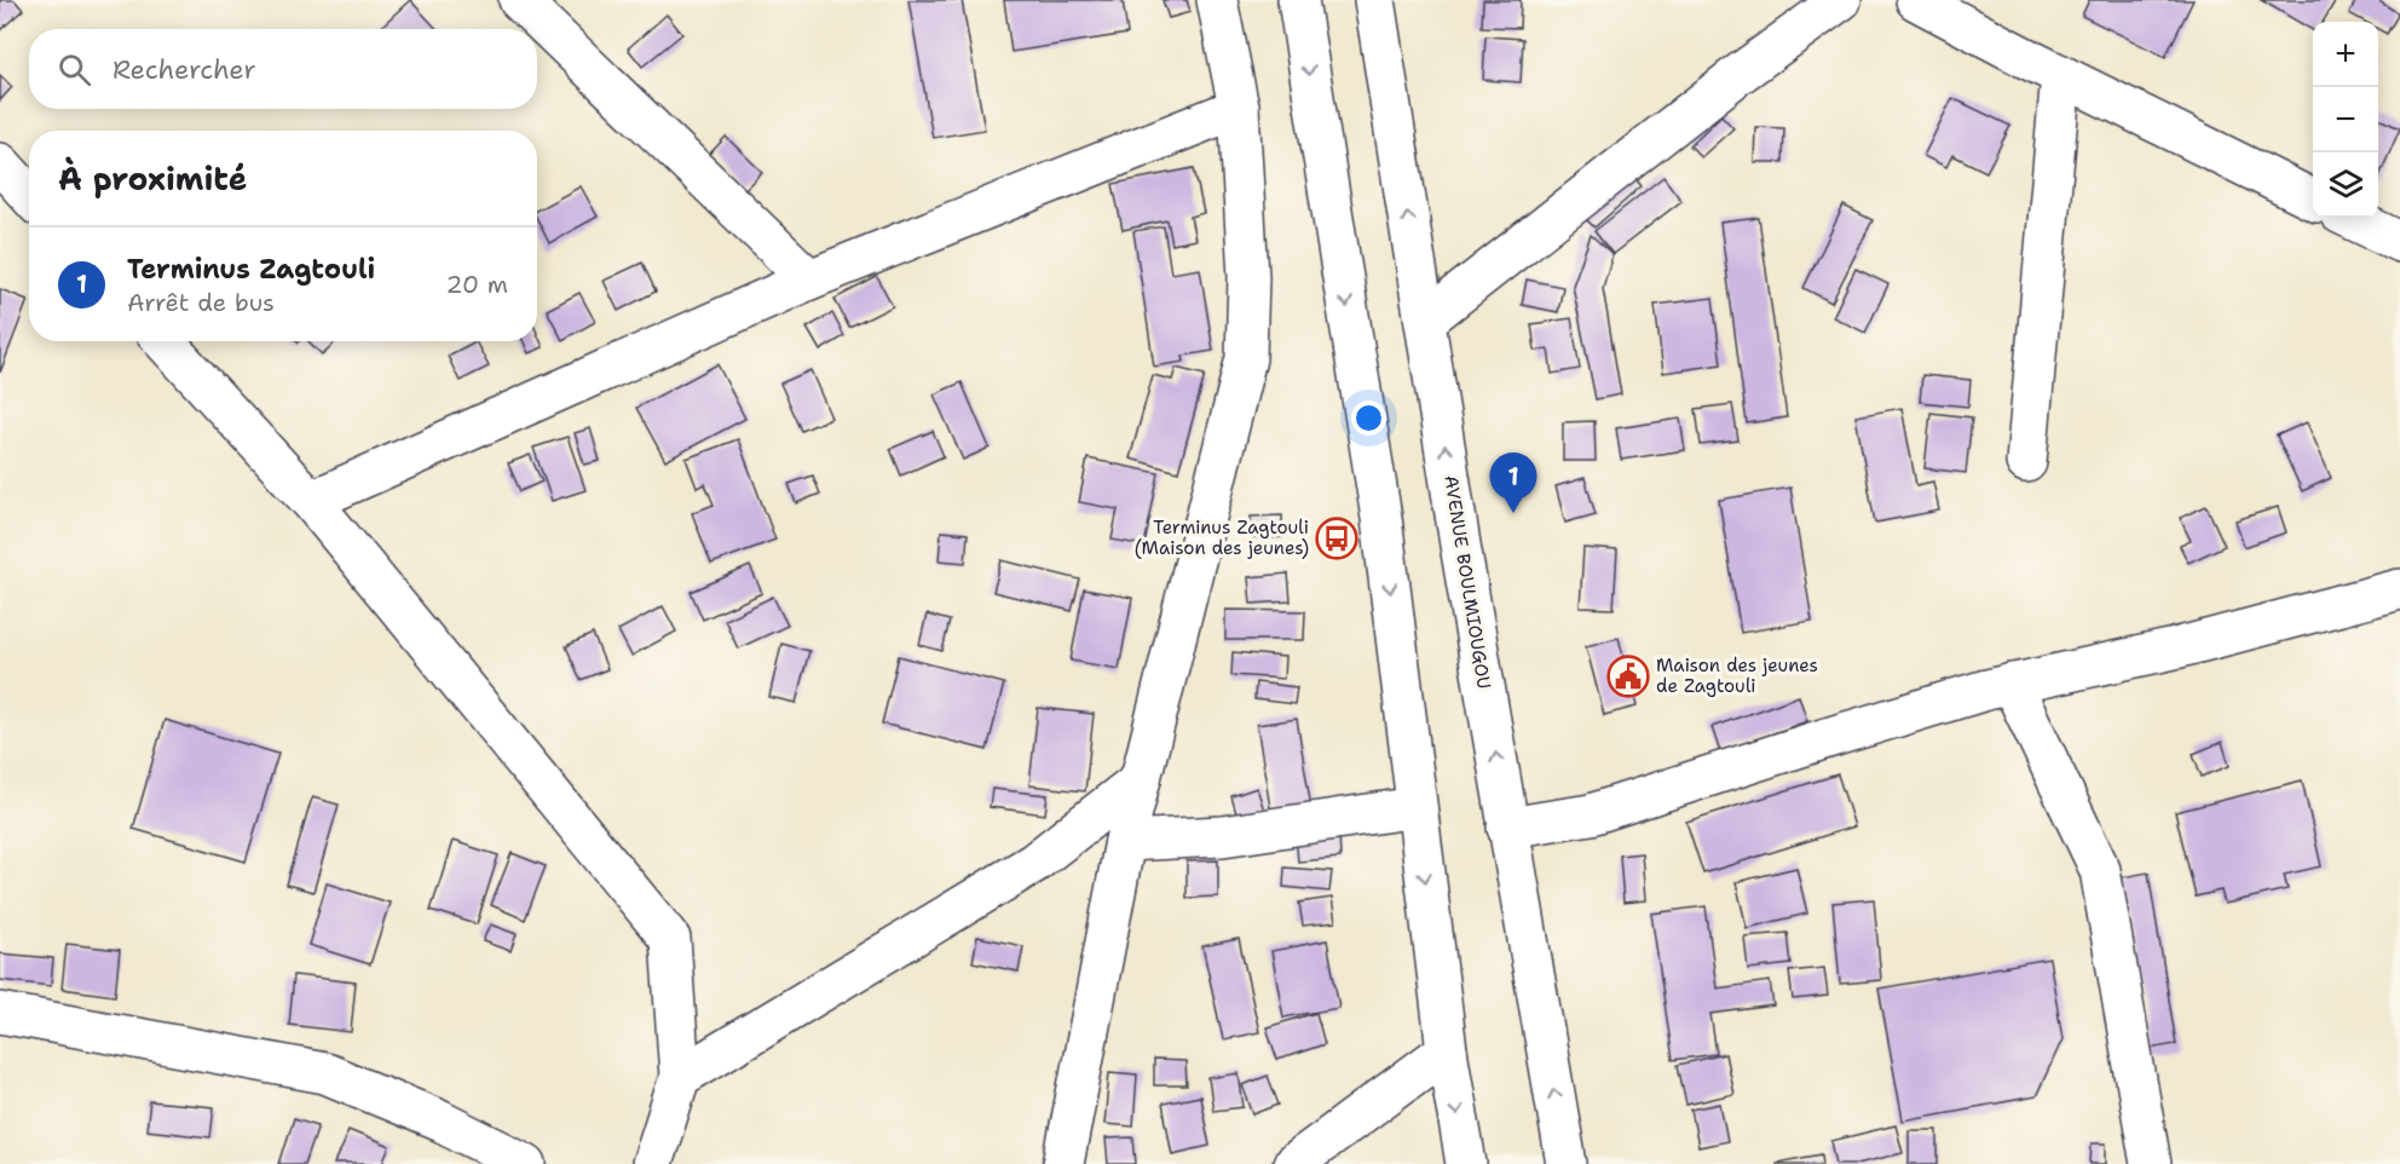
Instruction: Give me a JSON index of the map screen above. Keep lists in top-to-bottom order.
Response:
{
  "streets": {
    "main road": ["AVENUE BOULMIOUGOU"]
  },
  "places": {
    "bus stop": ["Terminus Zagtouli (Maison des jeunes)"],
    "public building": ["Maison des jeunes de Zagtouli"]
  },
  "page": {
    "map_buttons": ["+", "−"],
    "search": "Rechercher",
    "heading": "À proximité",
    "list": [
      {
        "mark": "1",
        "name": "Terminus Zagtouli",
        "note": "Arrêt de bus",
        "value": "20 m"
      }
    ],
    "pins": "1"
  }
}
